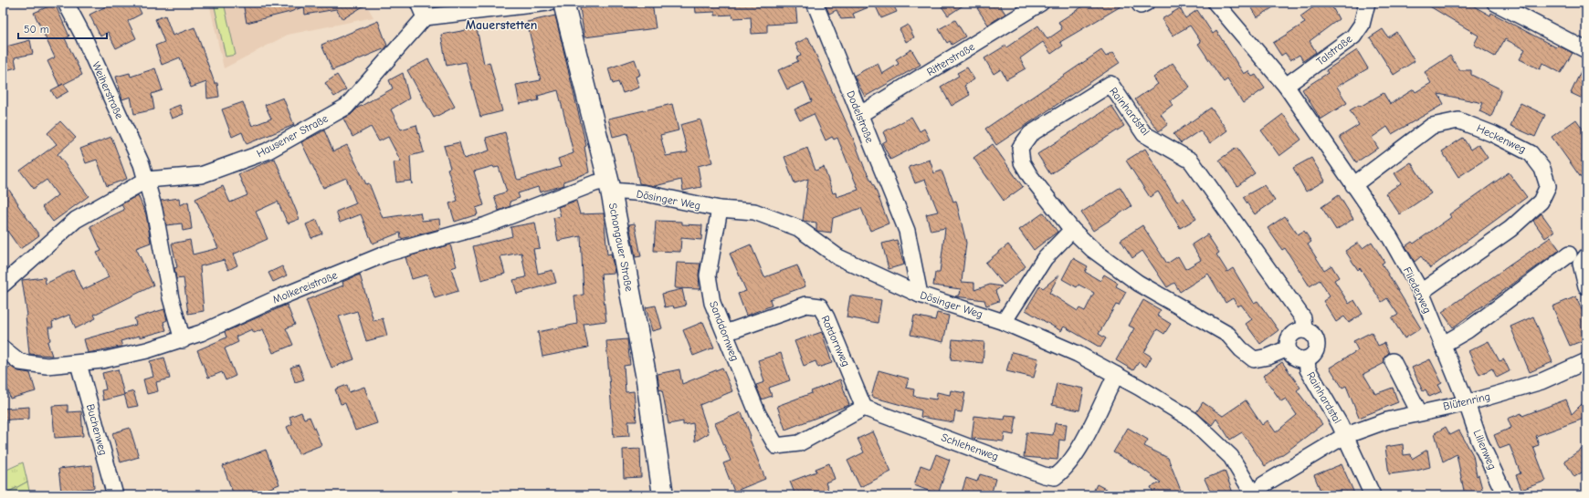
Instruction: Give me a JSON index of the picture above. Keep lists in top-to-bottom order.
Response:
{
  "streets": {
    "main road": ["Schongauer Straße"],
    "street": [
      "Talstraße",
      "Ritterstraße",
      "Weiherstraße",
      "Rainhardstal",
      "Dodelstraße",
      "Hausener Straße",
      "Heckenweg",
      "Dösinger Weg",
      "Molkereistraße",
      "Fliederweg",
      "Sanddornweg",
      "Rotdornweg",
      "Blütenring",
      "Buchenweg",
      "Schlehenweg",
      "Lilienweg"
    ]
  },
  "crossings": [
    ["Ritterstraße", "Dodelstraße"],
    ["Weiherstraße", "Hausener Straße"],
    ["Weiherstraße", "Molkereistraße"],
    ["Rainhardstal", "Blütenring"],
    ["Dodelstraße", "Dösinger Weg"],
    ["Heckenweg", "Fliederweg"],
    ["Dösinger Weg", "Schongauer Straße"],
    ["Dösinger Weg", "Molkereistraße"],
    ["Dösinger Weg", "Sanddornweg"],
    ["Dösinger Weg", "Blütenring"],
    ["Dösinger Weg", "Schlehenweg"],
    ["Schongauer Straße", "Molkereistraße"],
    ["Molkereistraße", "Buchenweg"],
    ["Fliederweg", "Blütenring"],
    ["Fliederweg", "Lilienweg"],
    ["Sanddornweg", "Rotdornweg"],
    ["Sanddornweg", "Schlehenweg"],
    ["Rotdornweg", "Schlehenweg"],
    ["Blütenring", "Lilienweg"]
  ],
  "districts": ["Mauerstetten"],
  "scale_bar": "50 m"
}
